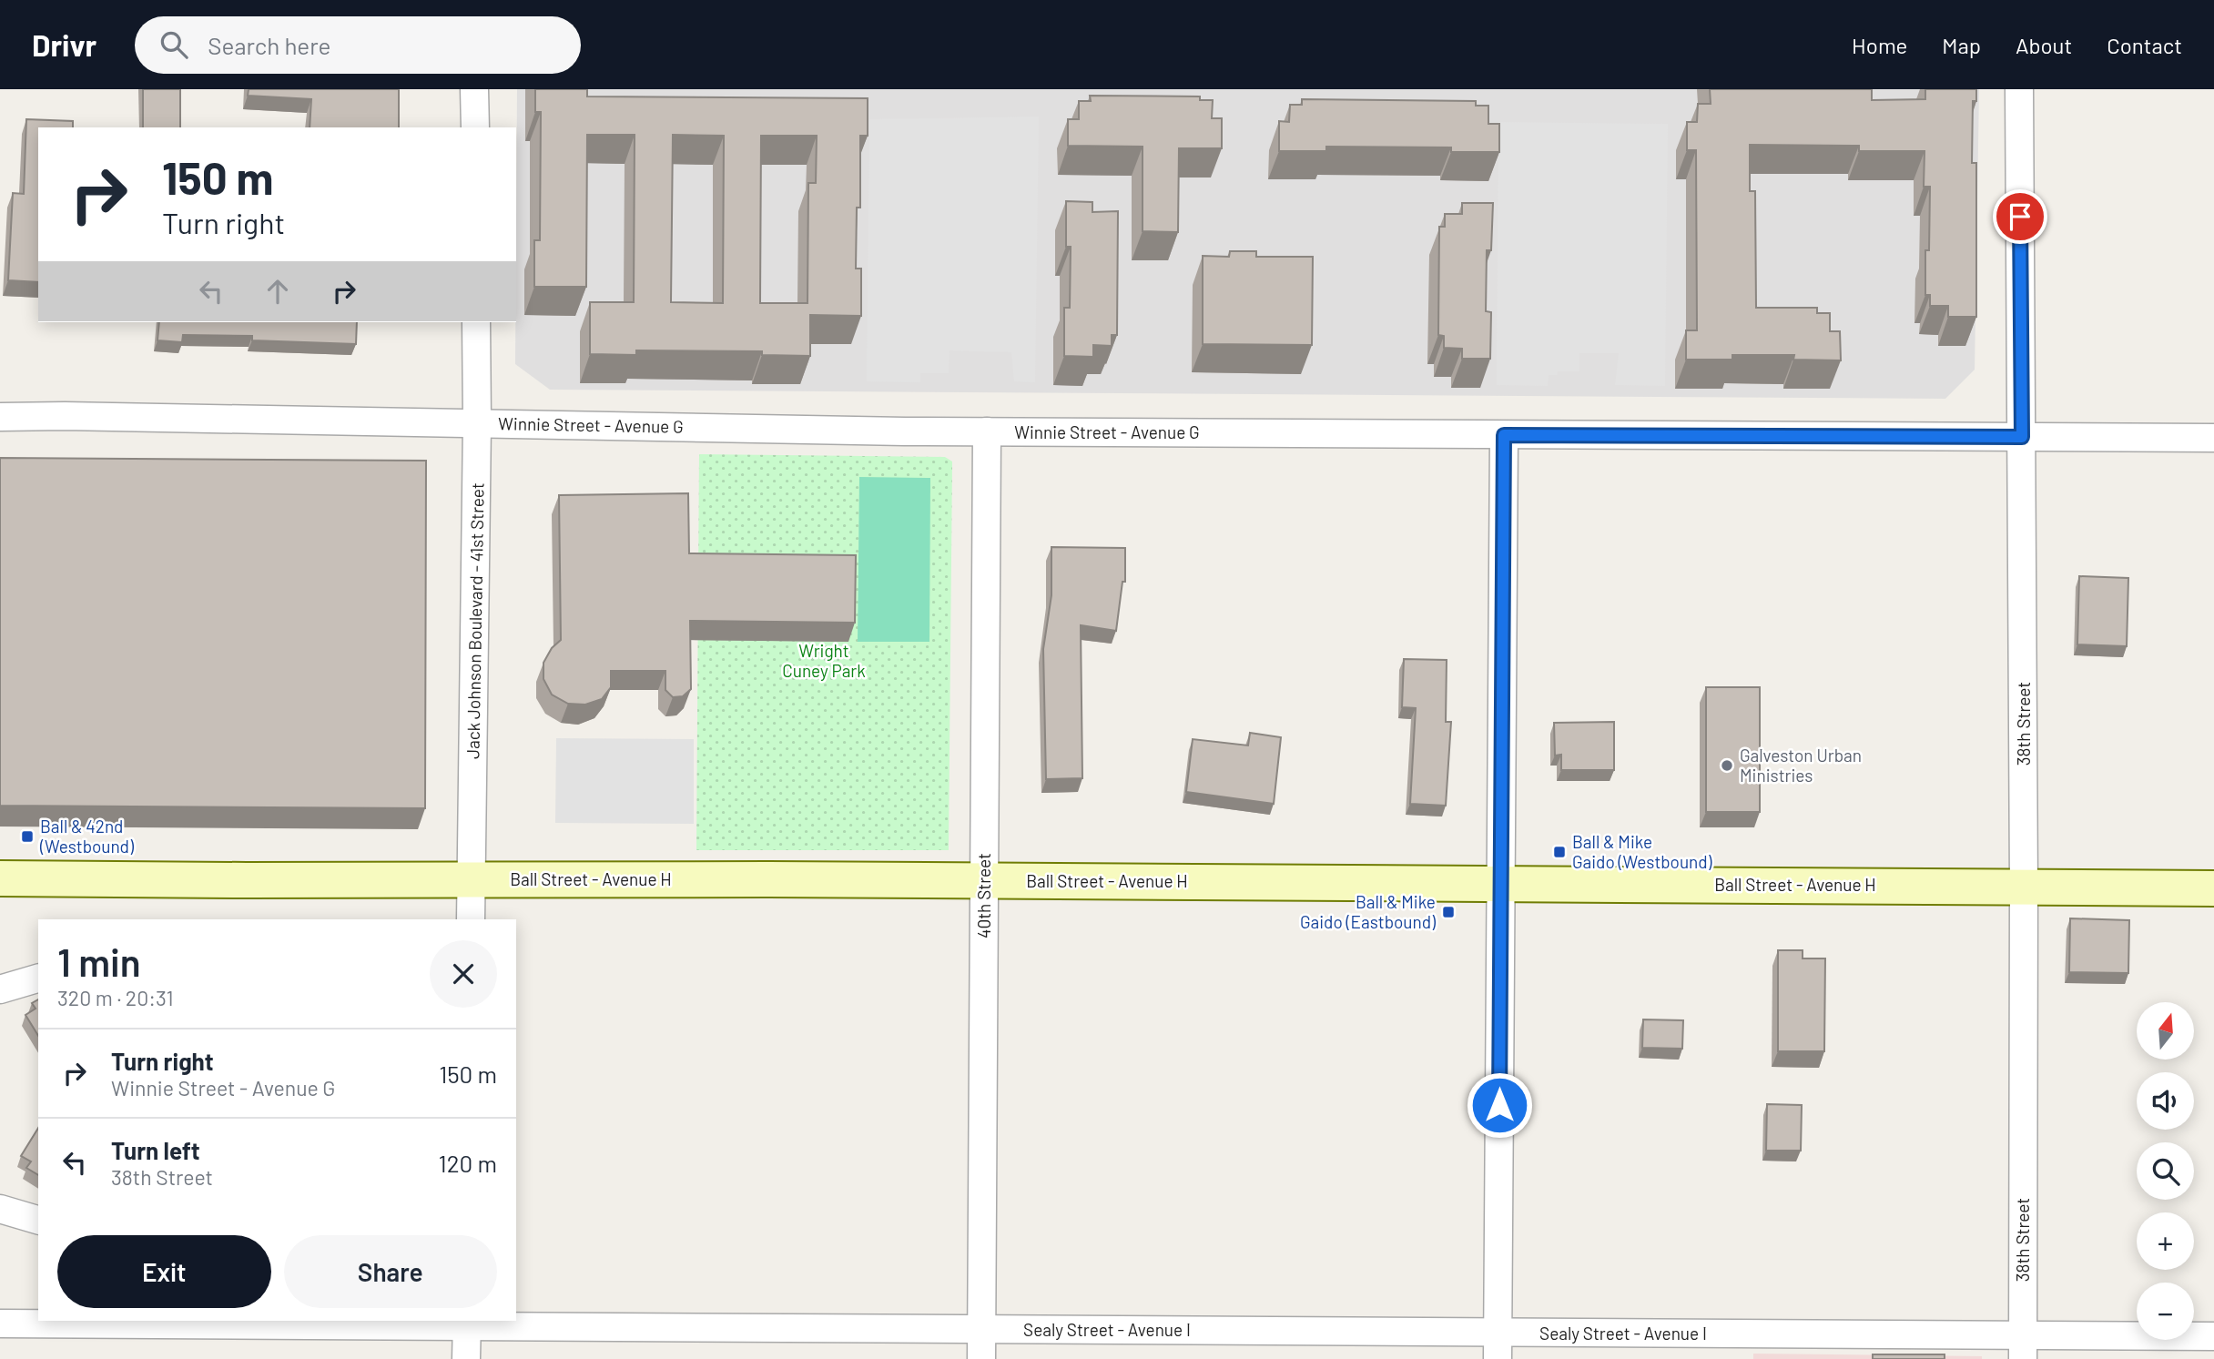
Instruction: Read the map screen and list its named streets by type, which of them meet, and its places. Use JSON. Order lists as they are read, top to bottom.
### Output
{
  "streets": {
    "street": [
      "Winnie Street - Avenue G",
      "Jack Johnson Boulevard - 41st Street",
      "38th Street",
      "Ball Street - Avenue H",
      "40th Street",
      "Sealy Street - Avenue I"
    ]
  },
  "crossings": [
    ["Winnie Street - Avenue G", "Jack Johnson Boulevard - 41st Street"],
    ["Winnie Street - Avenue G", "38th Street"],
    ["Winnie Street - Avenue G", "40th Street"],
    ["Jack Johnson Boulevard - 41st Street", "Ball Street - Avenue H"],
    ["38th Street", "Ball Street - Avenue H"],
    ["38th Street", "Sealy Street - Avenue I"],
    ["Ball Street - Avenue H", "40th Street"],
    ["40th Street", "Sealy Street - Avenue I"]
  ],
  "parks": ["Wright Cuney Park"],
  "places": {
    "other": ["Galveston Urban Ministries"],
    "transit": ["Ball & 42nd (Westbound)", "Ball & Mike Gaido (Westbound)", "Ball & Mike Gaido (Eastbound)"]
  },
  "north": "top",
  "page": {
    "header": "Drivr",
    "search": "Search here",
    "nav": [
      "Home",
      "Map",
      "About",
      "Contact"
    ],
    "turn": ["150 m", "Turn right"],
    "heading": ["1 min", "320 m · 20:31"],
    "map_buttons": ["+", "−"],
    "list": [
      {
        "name": "Turn right",
        "note": "Winnie Street - Avenue G",
        "value": "150 m"
      },
      {
        "name": "Turn left",
        "note": "38th Street",
        "value": "120 m"
      }
    ],
    "buttons": ["Exit", "Share"]
  }
}
